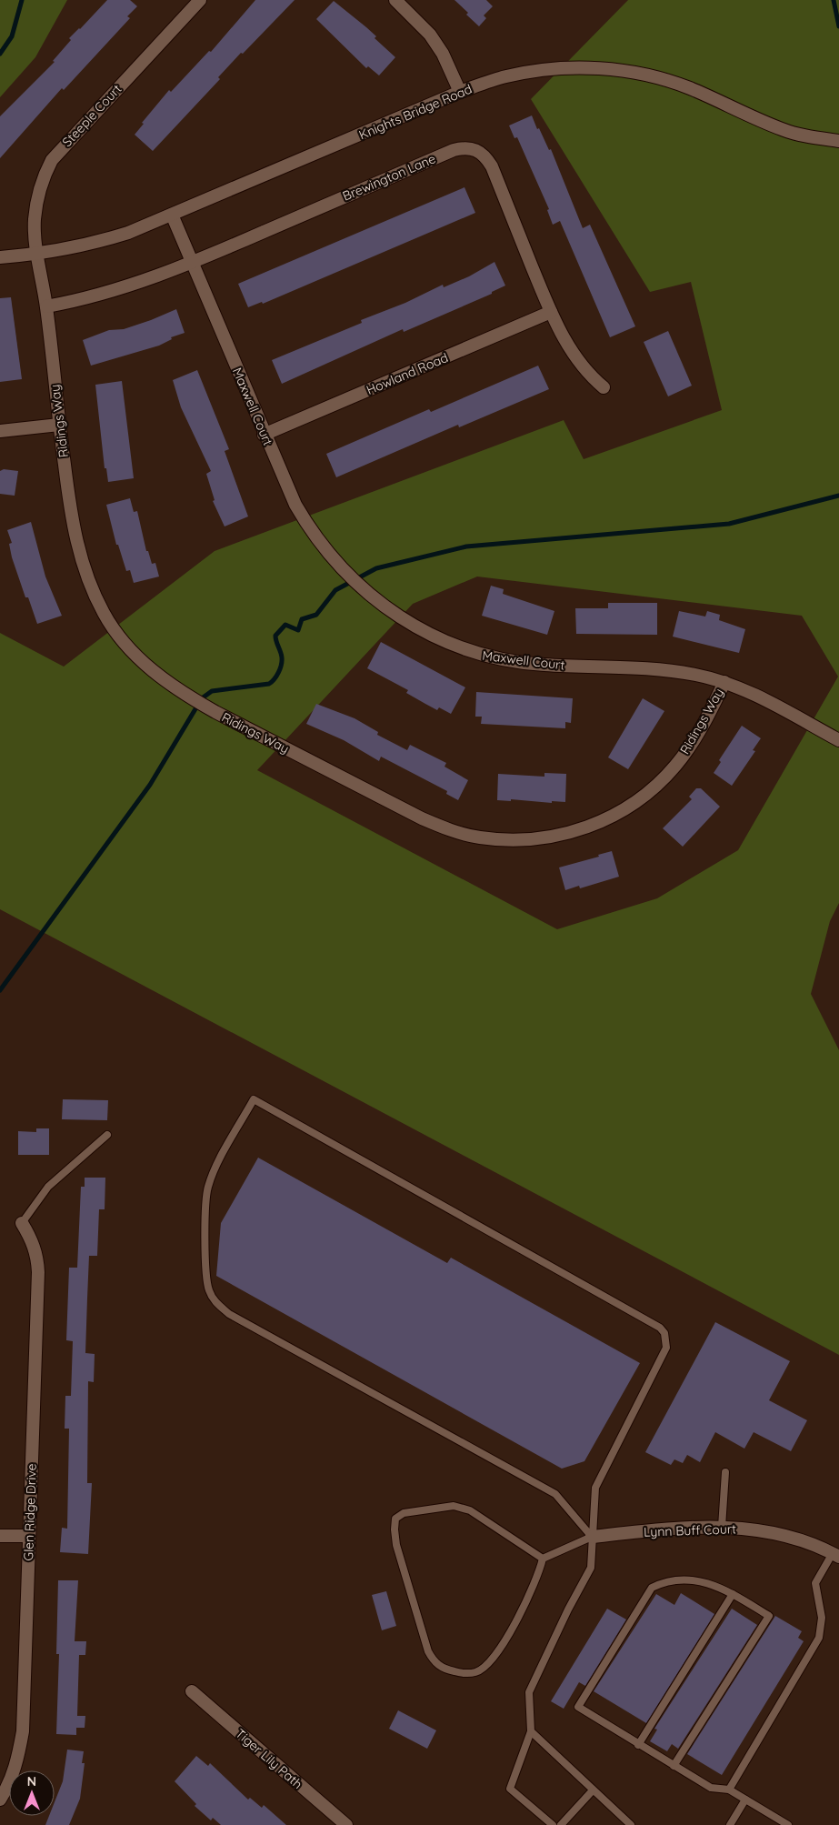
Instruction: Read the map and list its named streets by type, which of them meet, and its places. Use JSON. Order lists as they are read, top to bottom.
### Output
{
  "streets": {
    "street": [
      "Knights Bridge Road",
      "Steeple Court",
      "Brewington Lane",
      "Howland Road",
      "Maxwell Court",
      "Ridings Way",
      "Glen Ridge Drive",
      "Lynn Buff Court",
      "Tiger Lily Path"
    ]
  },
  "crossings": [
    ["Knights Bridge Road", "Steeple Court"],
    ["Knights Bridge Road", "Maxwell Court"],
    ["Knights Bridge Road", "Ridings Way"],
    ["Steeple Court", "Ridings Way"],
    ["Brewington Lane", "Howland Road"],
    ["Brewington Lane", "Maxwell Court"],
    ["Brewington Lane", "Ridings Way"],
    ["Howland Road", "Maxwell Court"],
    ["Maxwell Court", "Ridings Way"]
  ],
  "north": "top"
}
